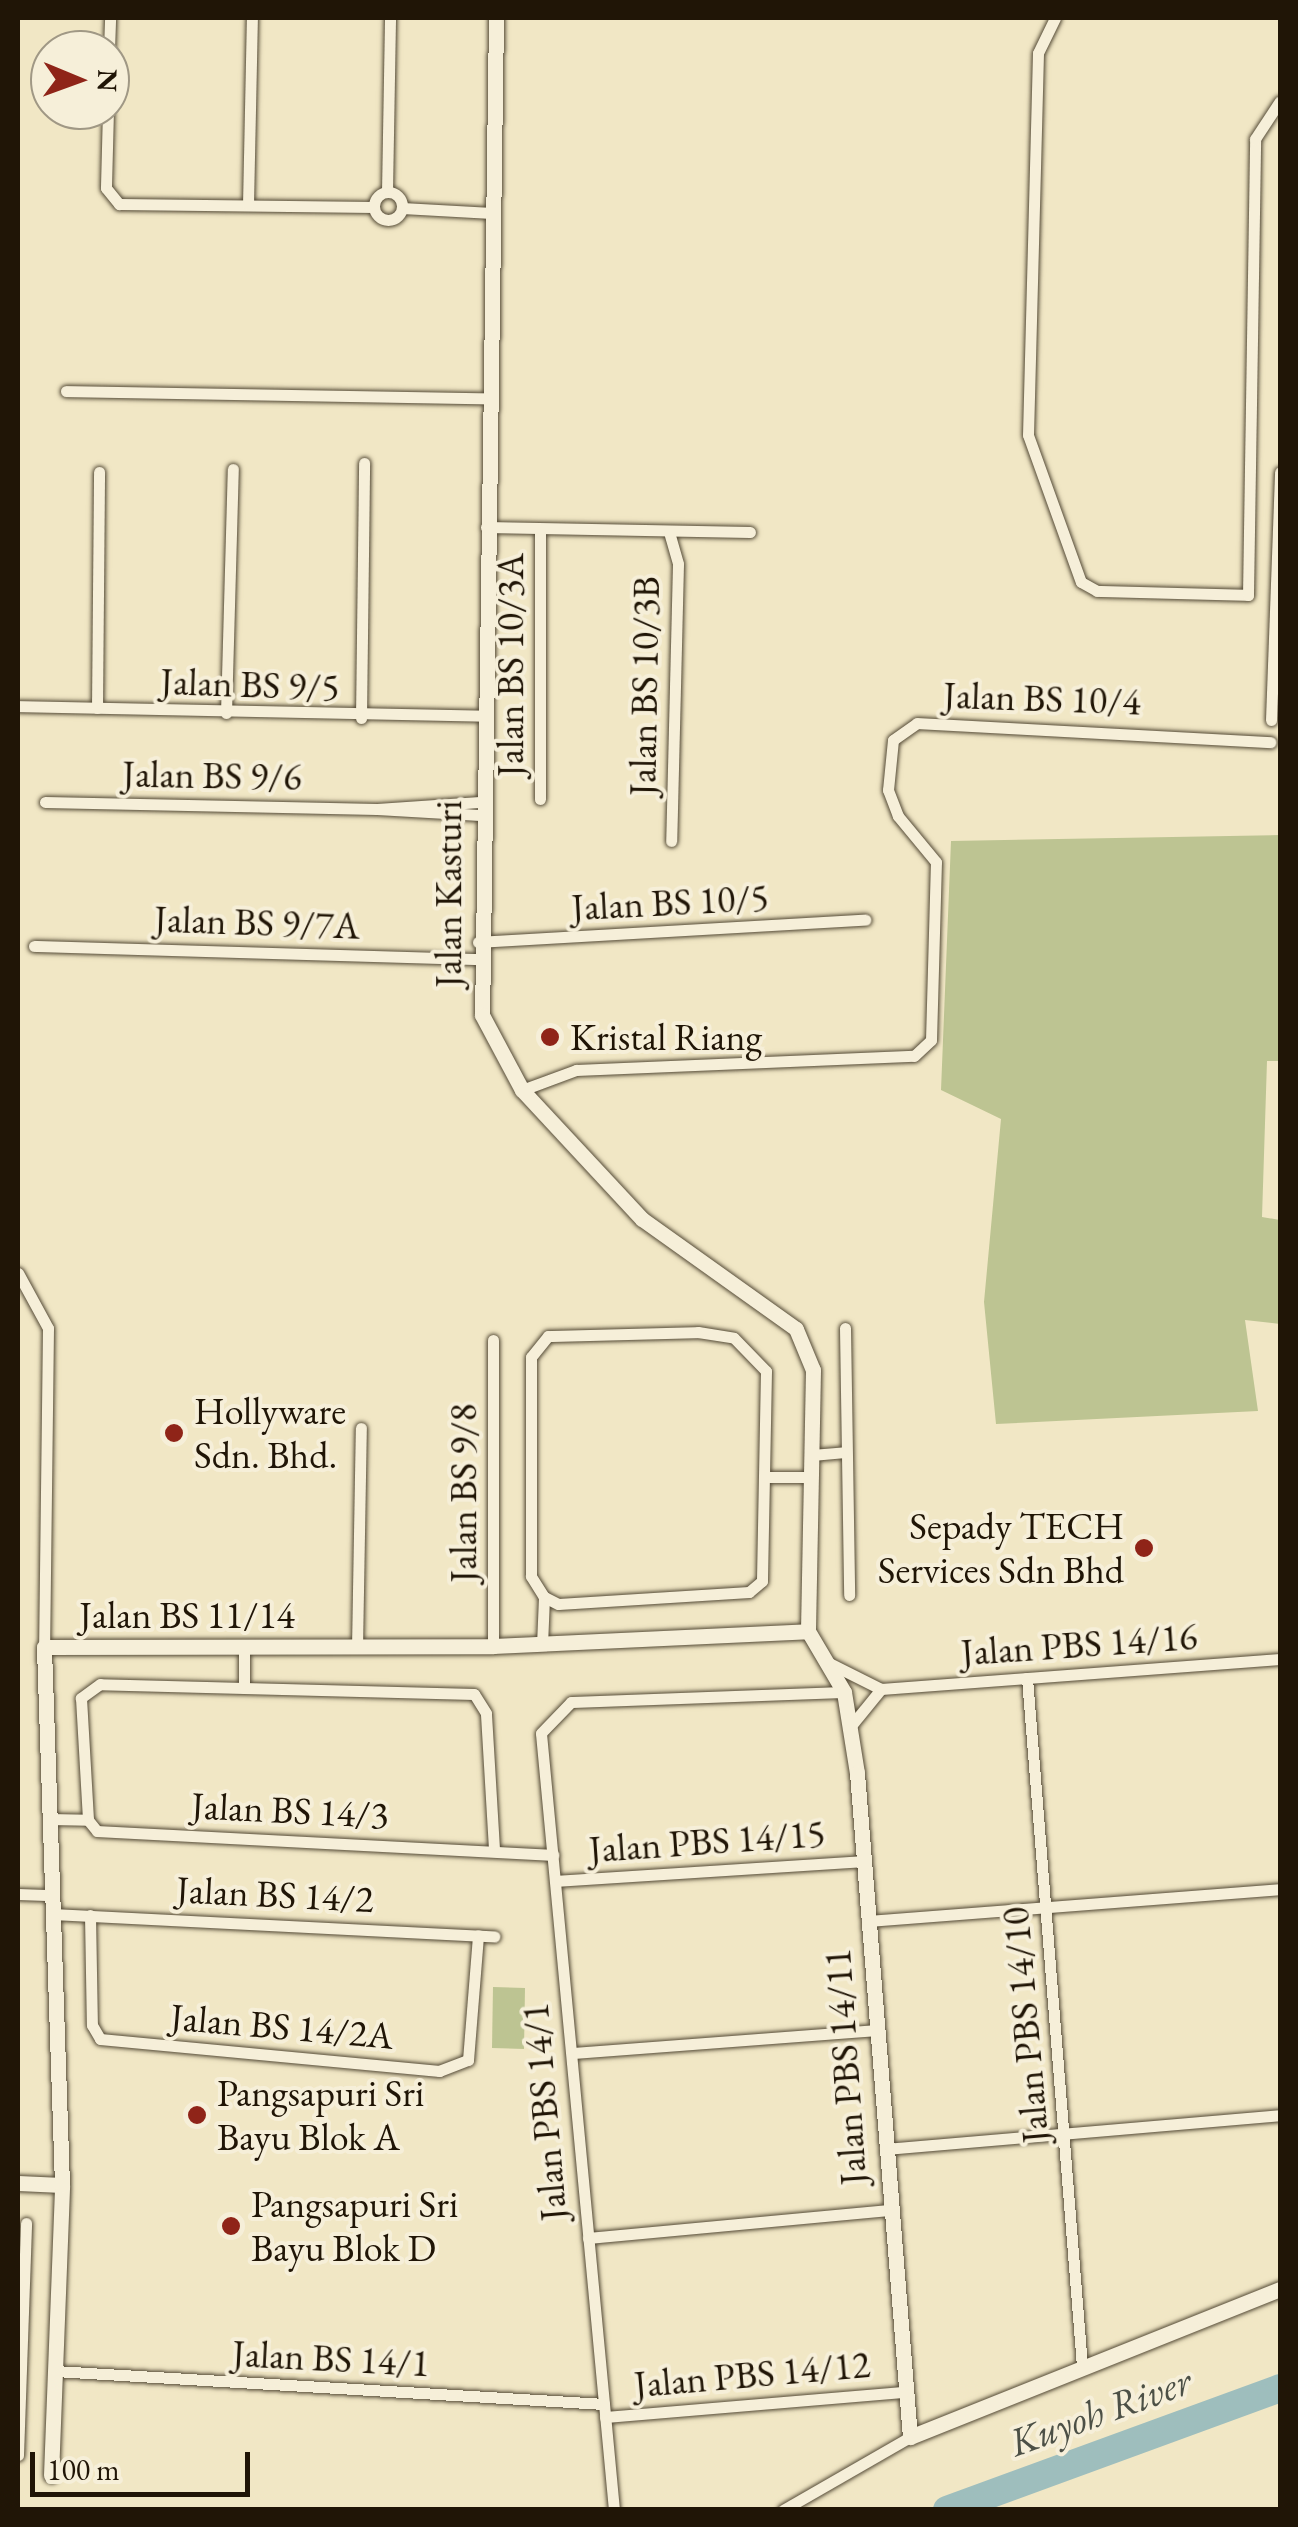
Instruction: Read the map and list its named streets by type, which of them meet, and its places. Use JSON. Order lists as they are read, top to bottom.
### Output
{
  "streets": {
    "street": [
      "Jalan BS 10/3A",
      "Jalan BS 9/5",
      "Jalan BS 10/3B",
      "Jalan BS 10/4",
      "Jalan BS 9/6",
      "Jalan Kasturi",
      "Jalan BS 10/5",
      "Jalan BS 9/7A",
      "Jalan BS 9/8",
      "Jalan BS 11/14",
      "Jalan PBS 14/16",
      "Jalan BS 14/3",
      "Jalan PBS 14/15",
      "Jalan BS 14/2",
      "Jalan PBS 14/10",
      "Jalan BS 14/2A",
      "Jalan PBS 14/11",
      "Jalan PBS 14/1",
      "Jalan BS 14/1",
      "Jalan PBS 14/12"
    ]
  },
  "crossings": [
    ["Jalan BS 9/5", "Jalan Kasturi"],
    ["Jalan BS 10/4", "Jalan Kasturi"],
    ["Jalan BS 9/6", "Jalan Kasturi"],
    ["Jalan Kasturi", "Jalan BS 10/5"],
    ["Jalan Kasturi", "Jalan BS 9/7A"],
    ["Jalan Kasturi", "Jalan BS 11/14"],
    ["Jalan Kasturi", "Jalan PBS 14/11"],
    ["Jalan BS 9/8", "Jalan BS 11/14"],
    ["Jalan BS 11/14", "Jalan BS 14/3"],
    ["Jalan BS 11/14", "Jalan BS 14/2"],
    ["Jalan BS 11/14", "Jalan PBS 14/11"],
    ["Jalan BS 11/14", "Jalan BS 14/1"],
    ["Jalan PBS 14/16", "Jalan PBS 14/10"],
    ["Jalan BS 14/3", "Jalan PBS 14/1"],
    ["Jalan PBS 14/15", "Jalan PBS 14/11"],
    ["Jalan PBS 14/15", "Jalan PBS 14/1"],
    ["Jalan BS 14/2", "Jalan BS 14/2A"],
    ["Jalan PBS 14/11", "Jalan PBS 14/1"],
    ["Jalan PBS 14/11", "Jalan PBS 14/12"],
    ["Jalan PBS 14/1", "Jalan BS 14/1"],
    ["Jalan PBS 14/1", "Jalan PBS 14/12"],
    ["Jalan BS 14/1", "Jalan PBS 14/12"]
  ],
  "water": ["Kuyoh River"],
  "places": [
    "Kristal Riang",
    "Hollyware Sdn. Bhd.",
    "Sepady TECH Services Sdn Bhd",
    "Pangsapuri Sri Bayu Blok A",
    "Pangsapuri Sri Bayu Blok D"
  ],
  "scale_bar": "100 m",
  "north": "right"
}
